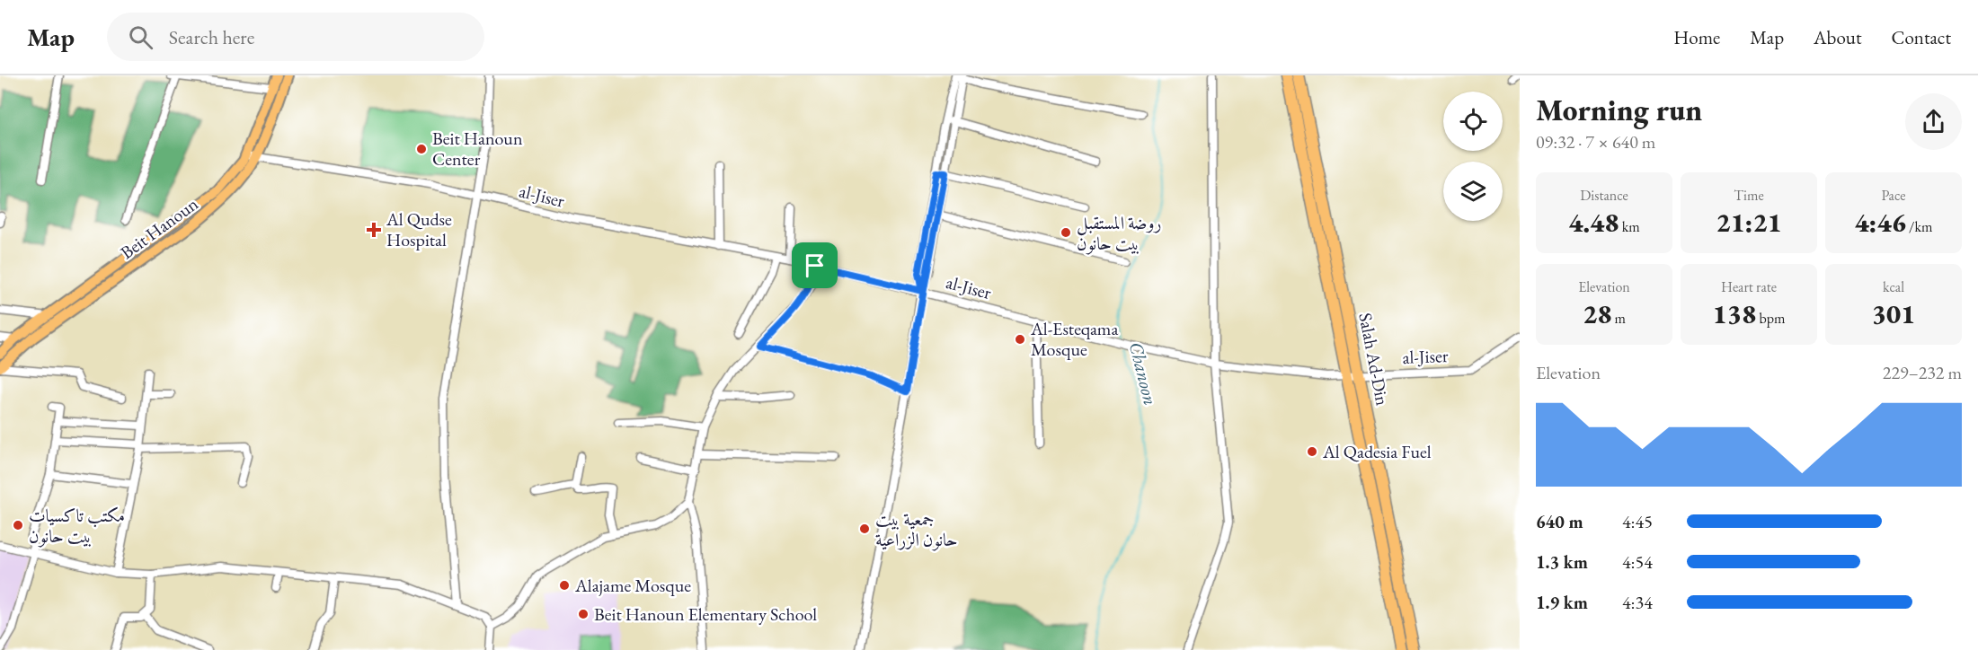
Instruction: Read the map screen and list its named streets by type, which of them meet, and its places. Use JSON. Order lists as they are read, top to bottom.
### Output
{
  "streets": {
    "highway": ["Salah Ad-Din"],
    "main road": ["Beit Hanoun"],
    "street": ["al-Jiser"]
  },
  "crossings": [
    ["al-Jiser", "Beit Hanoun"],
    ["al-Jiser", "Salah Ad-Din"]
  ],
  "water": ["Chanoon"],
  "places": {
    "other": [
      "Beit Hanoun Center",
      "روضة المستقبل بيت حانون",
      "Al-Esteqama Mosque",
      "Al Qadesia Fuel",
      "مكتب تاكسيات بيت حانون",
      "جمعية بيت حانون الزراعية",
      "Alajame Mosque",
      "Beit Hanoun Elementary School"
    ],
    "health": ["Al Qudse Hospital"]
  },
  "page": {
    "header": "Map",
    "search": "Search here",
    "nav": [
      "Home",
      "Map",
      "About",
      "Contact"
    ],
    "heading": ["Morning run", "09:32 · 7 × 640 m"],
    "stats": [
      ["Distance", "4.48 km"],
      ["Time", "21:21"],
      ["Pace", "4:46 /km"],
      ["Elevation", "28 m"],
      ["Heart rate", "138 bpm"],
      ["kcal", "301"]
    ],
    "chart": ["Elevation", "229–232 m"],
    "list": [
      {
        "name": "640 m",
        "note": "4:45"
      },
      {
        "name": "1.3 km",
        "note": "4:54"
      },
      {
        "name": "1.9 km",
        "note": "4:34"
      }
    ]
  }
}
